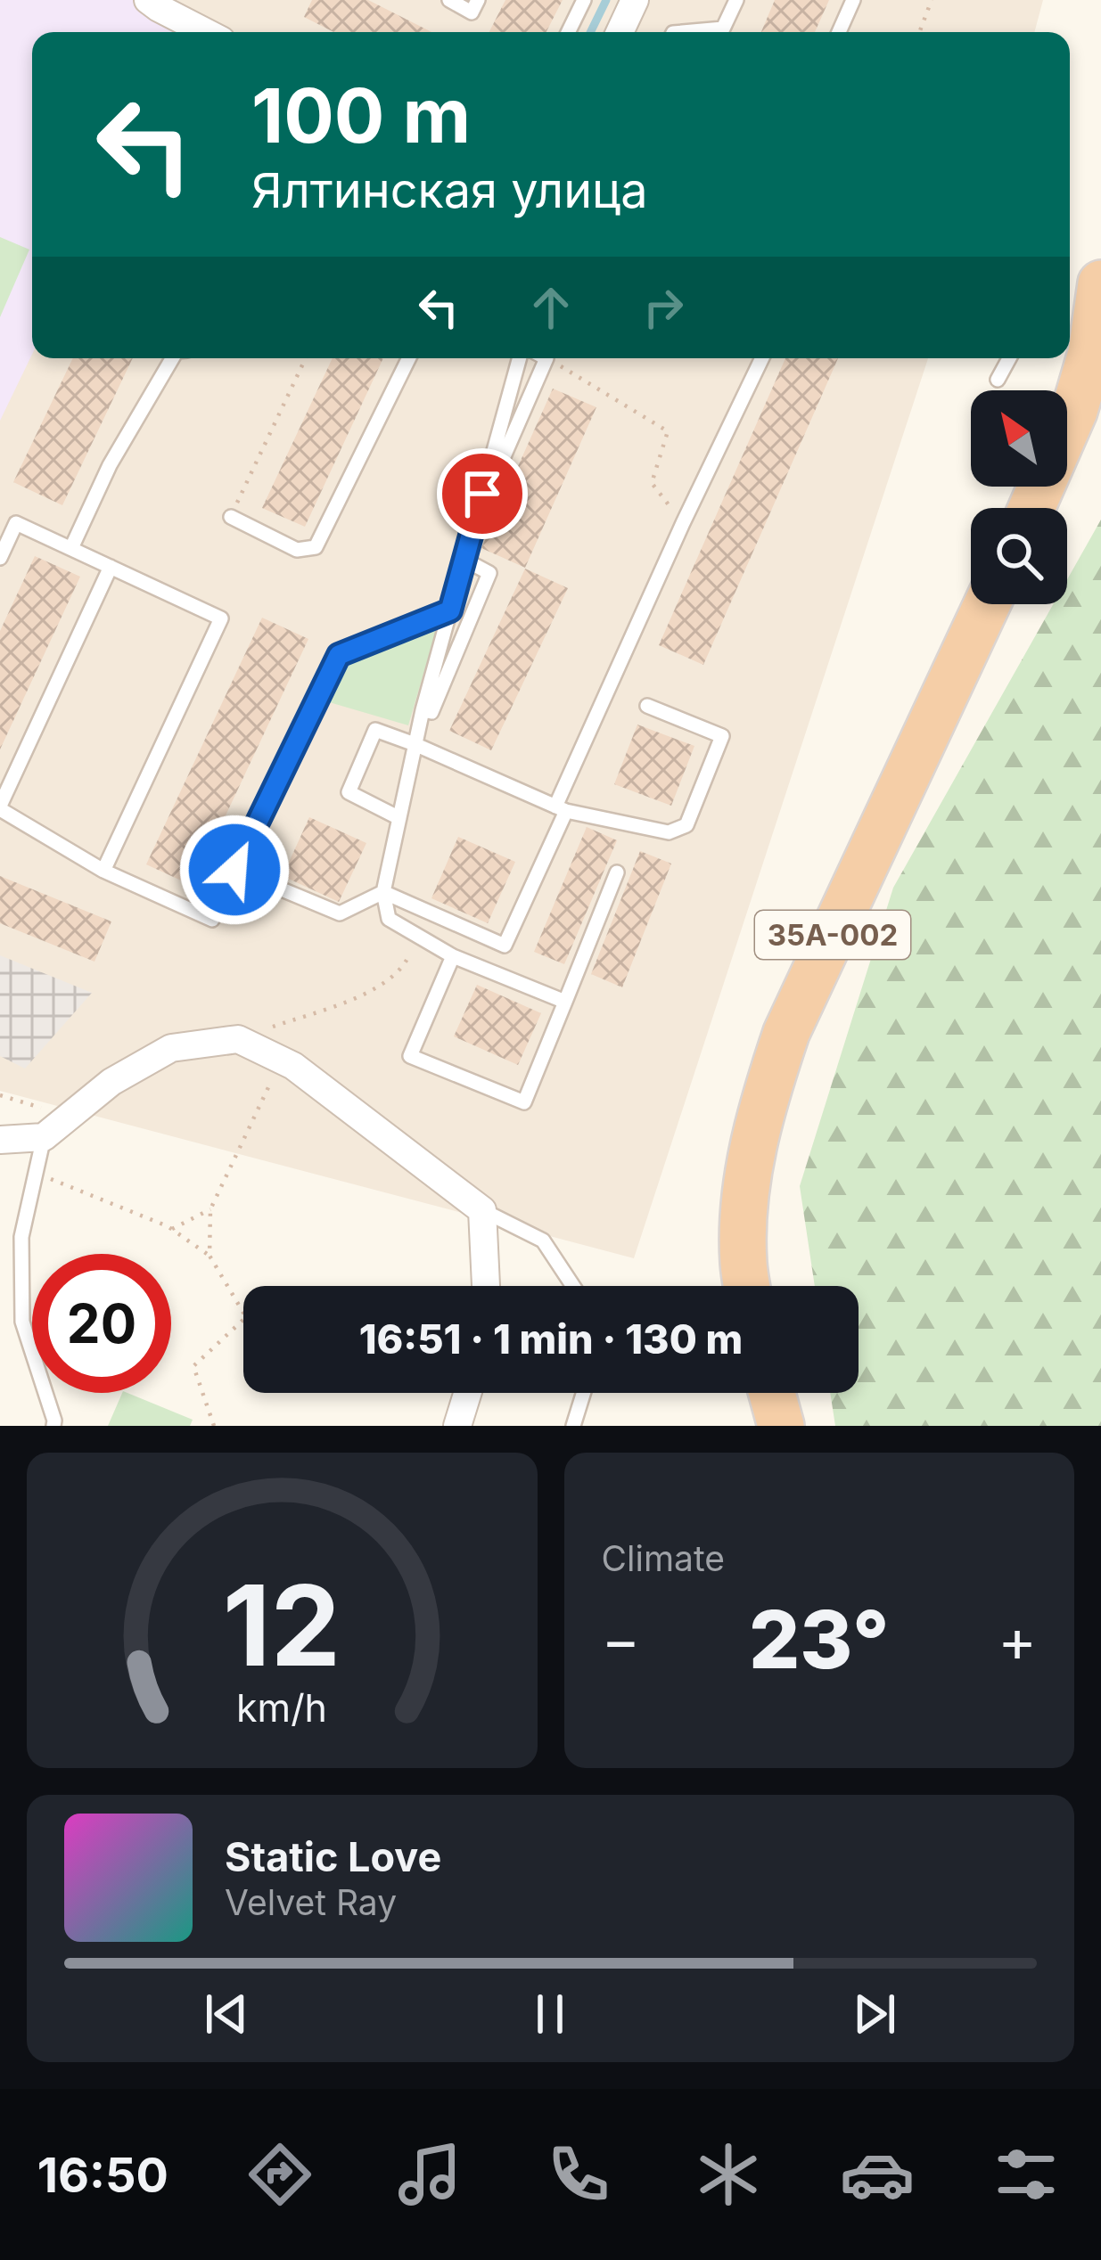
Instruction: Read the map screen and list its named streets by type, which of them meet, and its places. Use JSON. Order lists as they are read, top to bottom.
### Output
{
  "streets": {
    "highway": ["35А-002"]
  },
  "north": "top left",
  "page": {
    "turn": ["100 m", "Ялтинская улица"],
    "limit": "20",
    "trip": "16:51 · 1 min · 130 m",
    "tile": "Climate",
    "heat": ["−", "23°", "+"],
    "song": ["Static Love", "Velvet Ray"],
    "tabs": "16:50",
    "gauge": ["12", "km/h"]
  }
}
